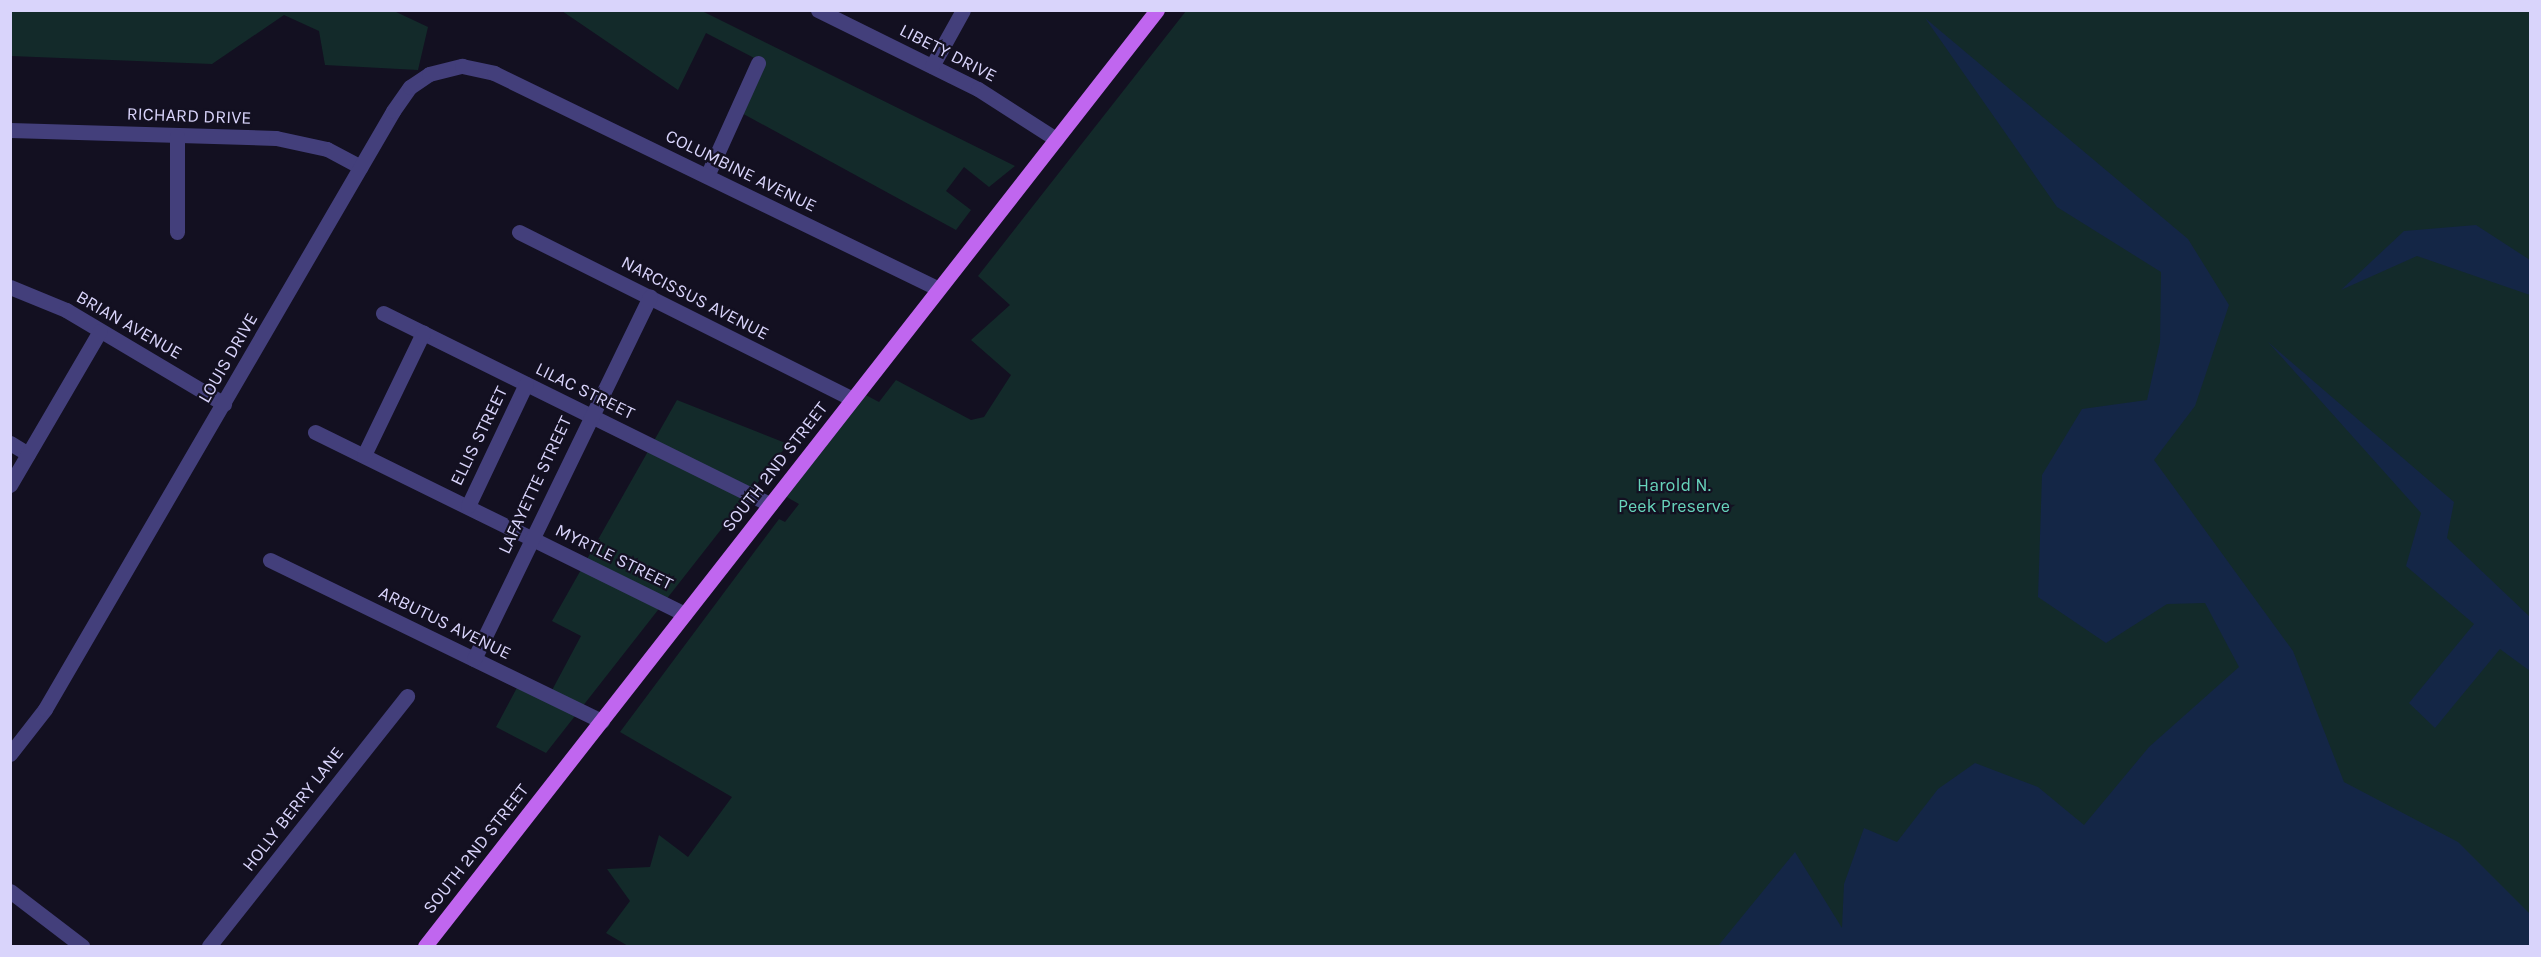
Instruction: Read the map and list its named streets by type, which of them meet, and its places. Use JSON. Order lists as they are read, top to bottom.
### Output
{
  "streets": {
    "main road": ["SOUTH 2ND STREET"],
    "street": [
      "LIBETY DRIVE",
      "RICHARD DRIVE",
      "COLUMBINE AVENUE",
      "NARCISSUS AVENUE",
      "BRIAN AVENUE",
      "LOUIS DRIVE",
      "LILAC STREET",
      "ELLIS STREET",
      "LAFAYETTE STREET",
      "MYRTLE STREET",
      "ARBUTUS AVENUE",
      "HOLLY BERRY LANE"
    ]
  },
  "crossings": [
    ["LIBETY DRIVE", "SOUTH 2ND STREET"],
    ["RICHARD DRIVE", "LOUIS DRIVE"],
    ["COLUMBINE AVENUE", "LOUIS DRIVE"],
    ["COLUMBINE AVENUE", "SOUTH 2ND STREET"],
    ["NARCISSUS AVENUE", "SOUTH 2ND STREET"],
    ["NARCISSUS AVENUE", "LAFAYETTE STREET"],
    ["BRIAN AVENUE", "LOUIS DRIVE"],
    ["LILAC STREET", "ELLIS STREET"],
    ["LILAC STREET", "SOUTH 2ND STREET"],
    ["LILAC STREET", "LAFAYETTE STREET"],
    ["ELLIS STREET", "MYRTLE STREET"],
    ["SOUTH 2ND STREET", "MYRTLE STREET"],
    ["SOUTH 2ND STREET", "ARBUTUS AVENUE"],
    ["LAFAYETTE STREET", "MYRTLE STREET"],
    ["LAFAYETTE STREET", "ARBUTUS AVENUE"]
  ],
  "parks": ["Harold N. Peek Preserve"]
}
